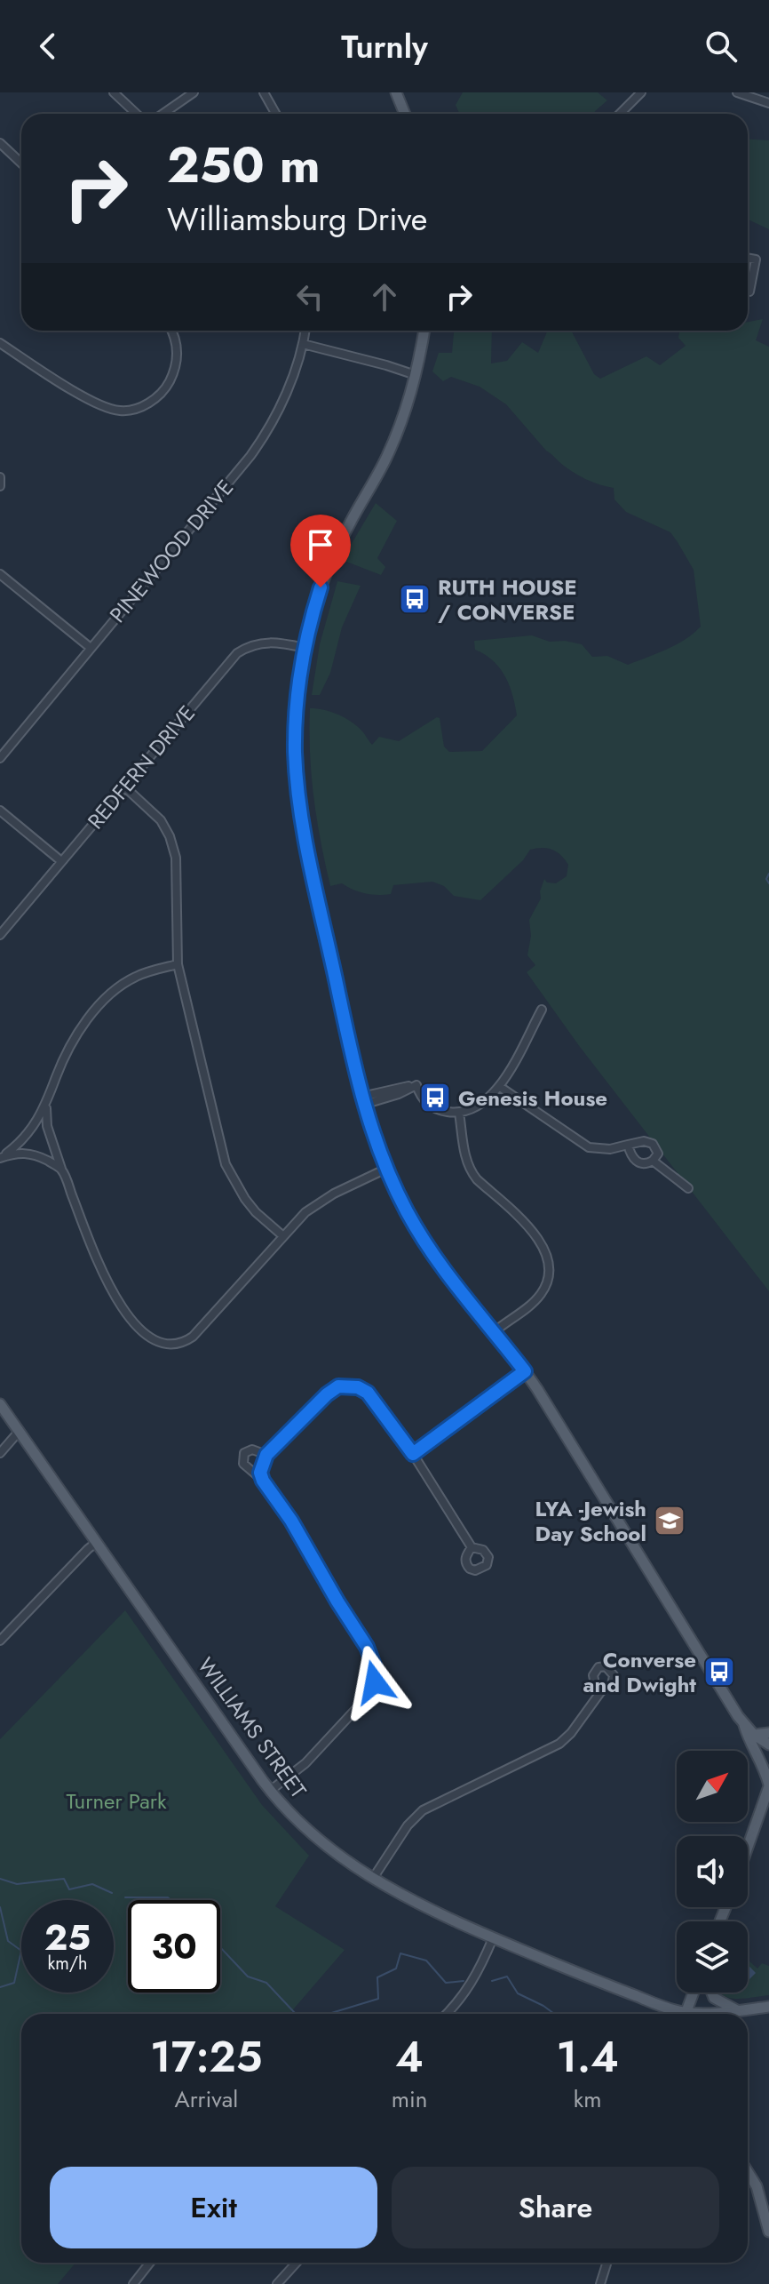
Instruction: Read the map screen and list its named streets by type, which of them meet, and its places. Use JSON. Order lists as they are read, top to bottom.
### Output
{
  "streets": {
    "main road": ["WILLIAMS STREET"],
    "street": ["PINEWOOD DRIVE", "REDFERN DRIVE"]
  },
  "parks": ["Turner Park"],
  "places": {
    "bus stop": ["RUTH HOUSE / CONVERSE", "Genesis House", "Converse and Dwight"],
    "school or university": ["LYA -Jewish Day School"]
  },
  "north": "top right",
  "page": {
    "header": "Turnly",
    "turn": ["250 m", "Williamsburg Drive"],
    "speed": "25 km/h",
    "limit": "30",
    "eta": [
      "17:25",
      "Arrival",
      "4",
      "min",
      "1.4",
      "km"
    ],
    "buttons": ["Exit", "Share"]
  }
}
